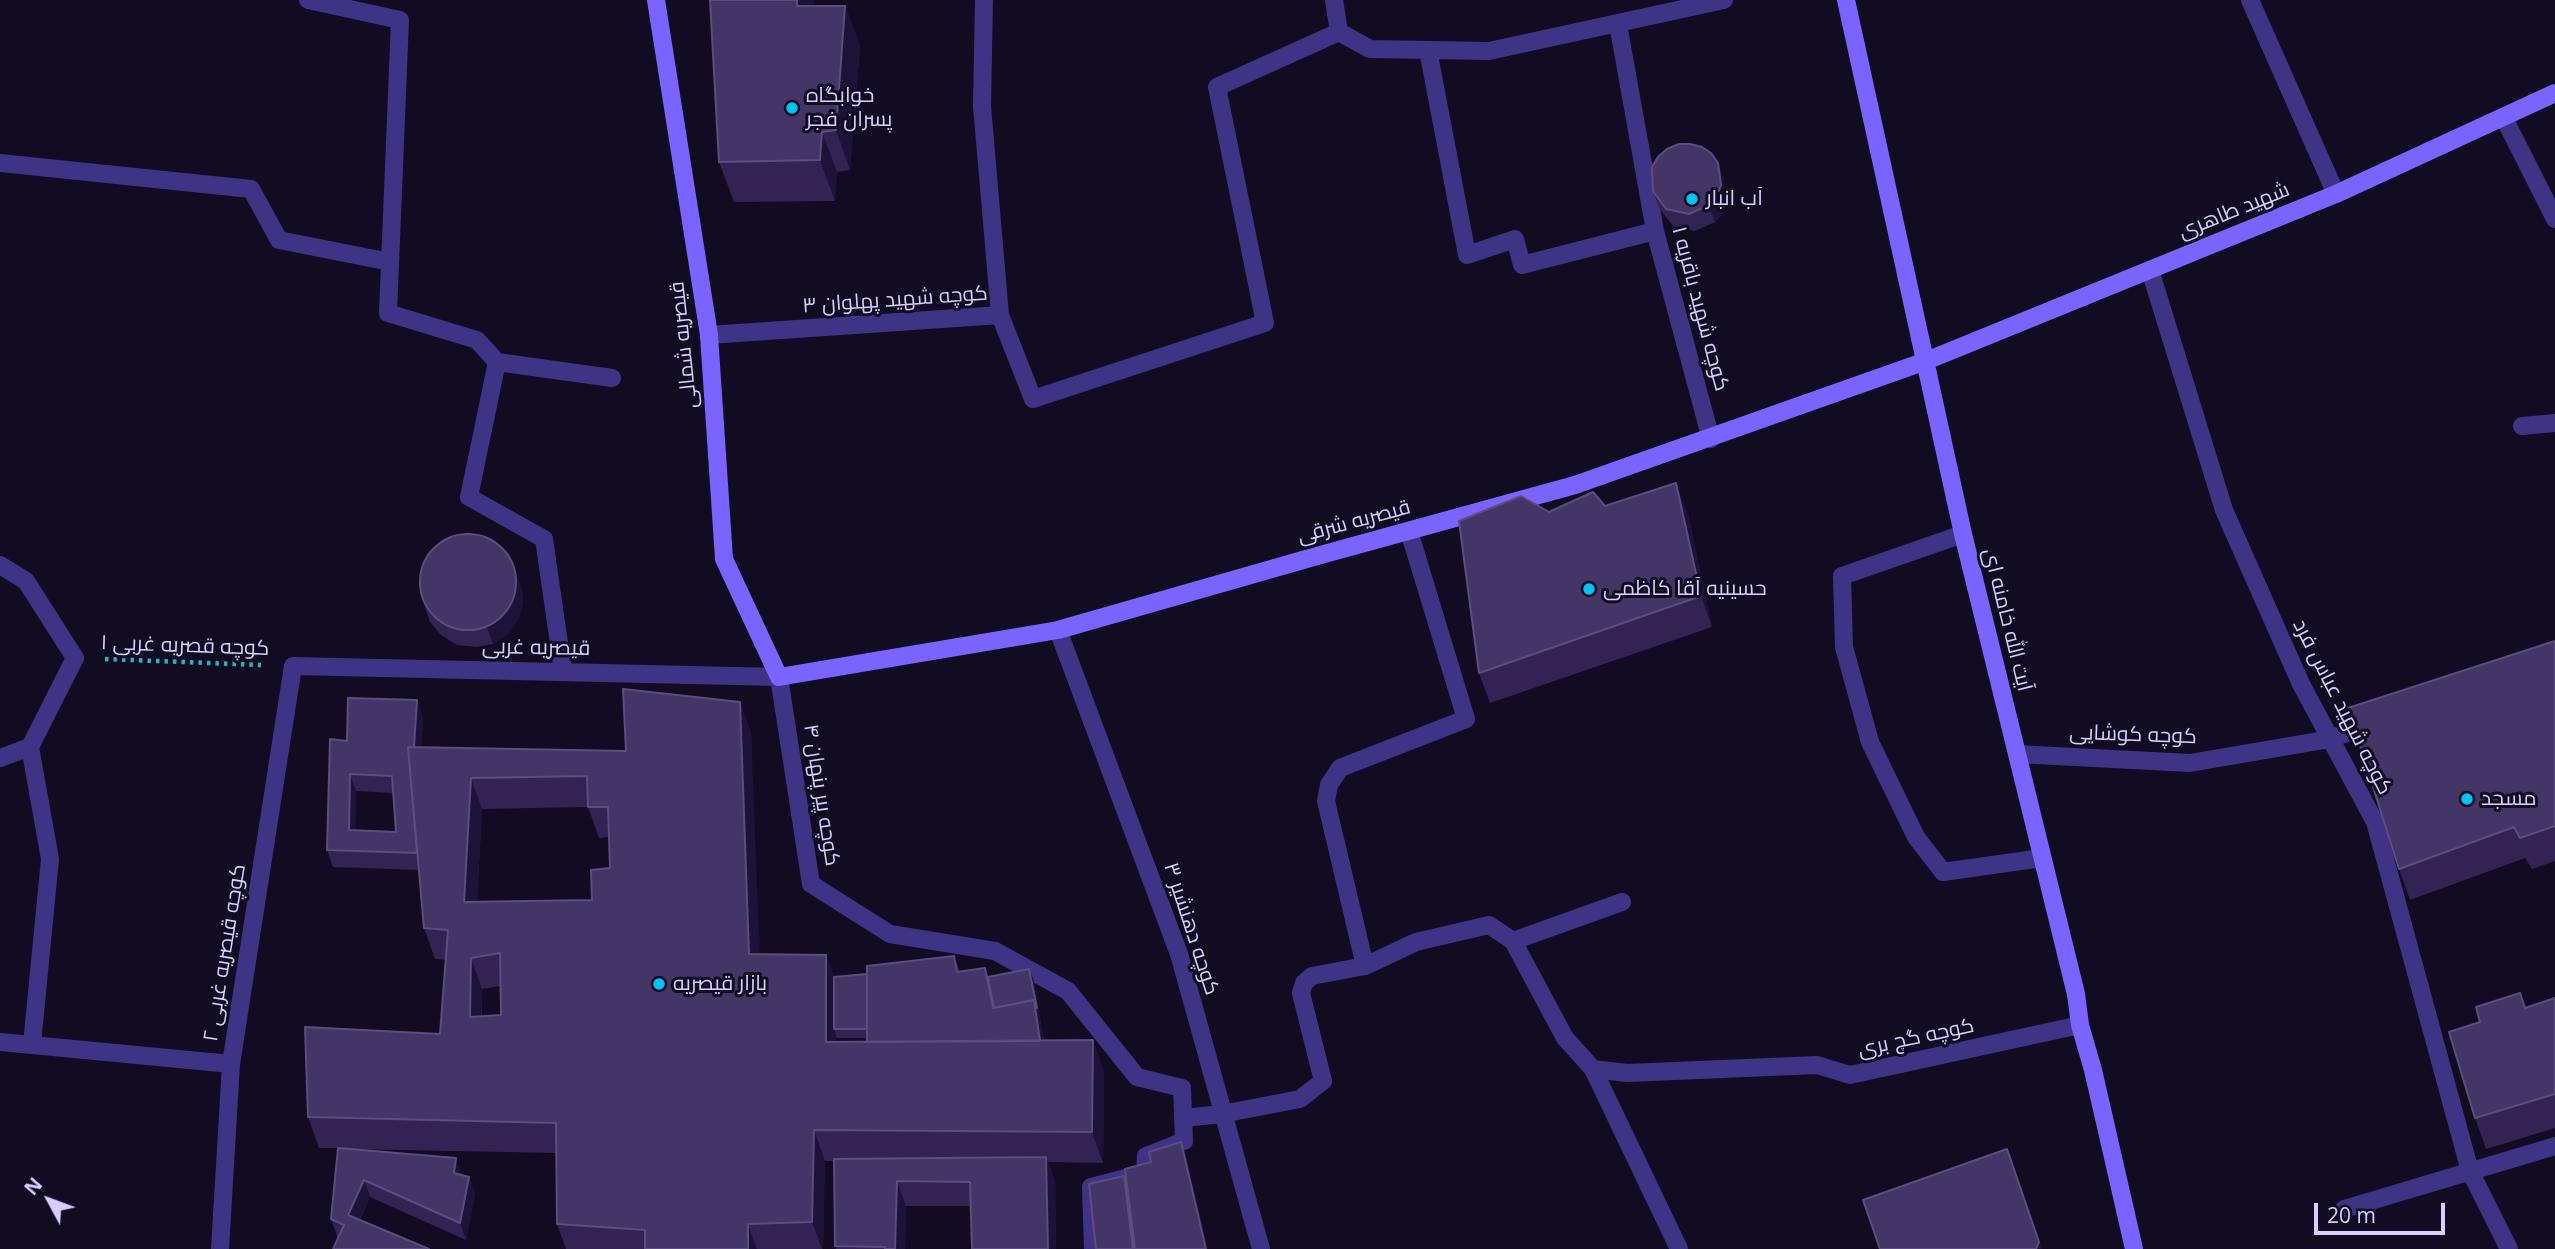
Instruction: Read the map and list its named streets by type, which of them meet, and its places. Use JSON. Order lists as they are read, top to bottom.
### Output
{
  "streets": {
    "main road": [
      "شهید طاهری",
      "قیصریه شمالی",
      "قیصریه شرقی",
      "آیت الله خامنه ای"
    ],
    "street": [
      "کوچه شهید پهلوان ۳",
      "کوچه شهید باقریه ۱",
      "قیصریه غربی",
      "کوچه شهید عباس فرد",
      "کوچه کوشایی",
      "کوچه پیر پنهان ۴",
      "کوچه دهنشیر ۳",
      "کوچه قیصریه غربی ۲",
      "کوچه گچ بری"
    ],
    "path": ["کوچه قصریه غربی ۱"]
  },
  "crossings": [
    ["شهید طاهری", "قیصریه شرقی"],
    ["شهید طاهری", "آیت الله خامنه ای"],
    ["شهید طاهری", "کوچه شهید عباس فرد"],
    ["کوچه شهید پهلوان ۳", "قیصریه شمالی"],
    ["کوچه شهید باقریه ۱", "قیصریه شرقی"],
    ["قیصریه شمالی", "قیصریه شرقی"],
    ["قیصریه شمالی", "قیصریه غربی"],
    ["قیصریه شمالی", "کوچه پیر پنهان ۴"],
    ["قیصریه شرقی", "آیت الله خامنه ای"],
    ["قیصریه شرقی", "قیصریه غربی"],
    ["قیصریه شرقی", "کوچه پیر پنهان ۴"],
    ["قیصریه شرقی", "کوچه دهنشیر ۳"],
    ["آیت الله خامنه ای", "کوچه کوشایی"],
    ["آیت الله خامنه ای", "کوچه گچ بری"],
    ["کوچه قصریه غربی ۱", "قیصریه غربی"],
    ["کوچه قصریه غربی ۱", "کوچه قیصریه غربی ۲"],
    ["قیصریه غربی", "کوچه پیر پنهان ۴"],
    ["قیصریه غربی", "کوچه قیصریه غربی ۲"],
    ["کوچه شهید عباس فرد", "کوچه کوشایی"]
  ],
  "places": [
    "خوابگاه پسران فجر",
    "آب انبار",
    "حسینیه آقا کاظمی",
    "مسجد",
    "بازار قیصریه"
  ],
  "scale_bar": "20 m",
  "north": "top left"
}
